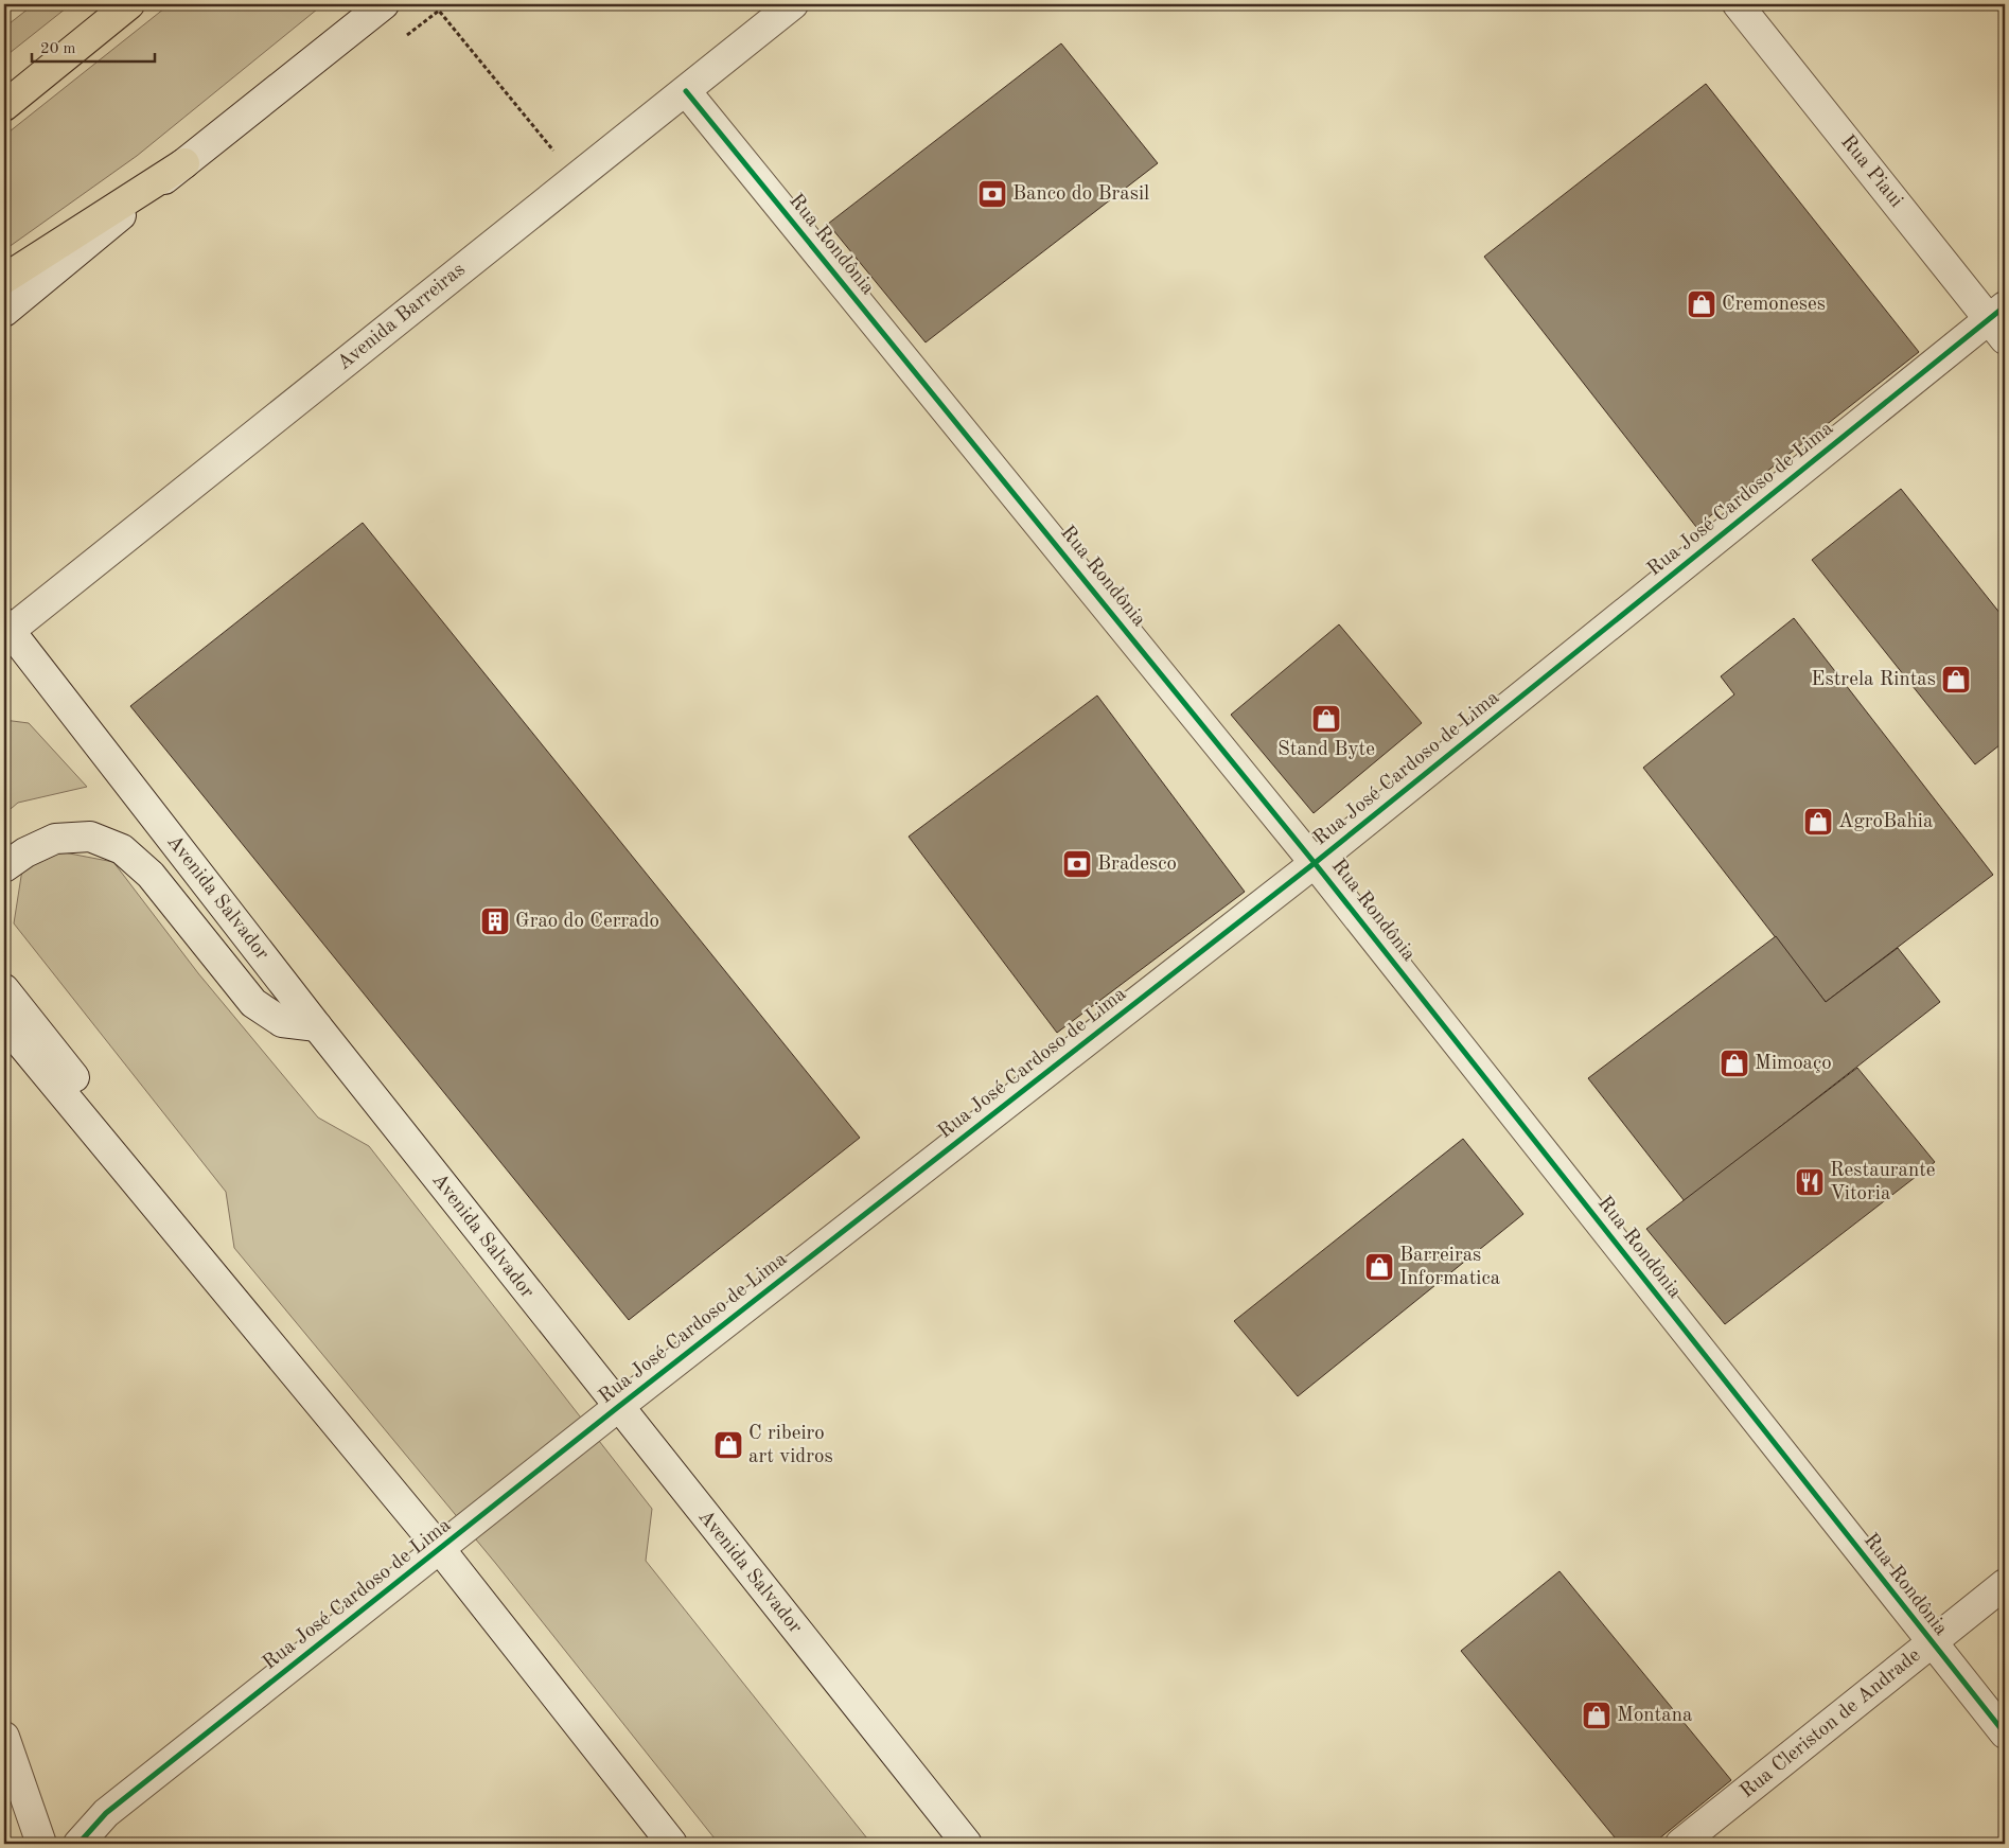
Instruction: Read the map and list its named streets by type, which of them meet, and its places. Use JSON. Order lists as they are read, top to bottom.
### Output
{
  "streets": {
    "street": [
      "Rua Piaui",
      "Rua Rondônia",
      "Avenida Barreiras",
      "Rua José Cardoso de Lima",
      "Avenida Salvador",
      "Rua Cleriston de Andrade"
    ]
  },
  "crossings": [
    ["Rua Piaui", "Rua José Cardoso de Lima"],
    ["Rua Rondônia", "Avenida Barreiras"],
    ["Rua Rondônia", "Rua José Cardoso de Lima"],
    ["Rua Rondônia", "Rua Cleriston de Andrade"],
    ["Avenida Barreiras", "Avenida Salvador"],
    ["Rua José Cardoso de Lima", "Avenida Salvador"]
  ],
  "places": {
    "bank": ["Banco do Brasil", "Bradesco"],
    "shop": [
      "Cremoneses",
      "Estrela Rintas",
      "Stand Byte",
      "AgroBahia",
      "Mimoaço",
      "Barreiras Informatica",
      "C ribeiro art vidros",
      "Montana"
    ],
    "building": ["Grao do Cerrado"],
    "restaurant": ["Restaurante Vitoria"]
  },
  "scale_bar": "20 m"
}
